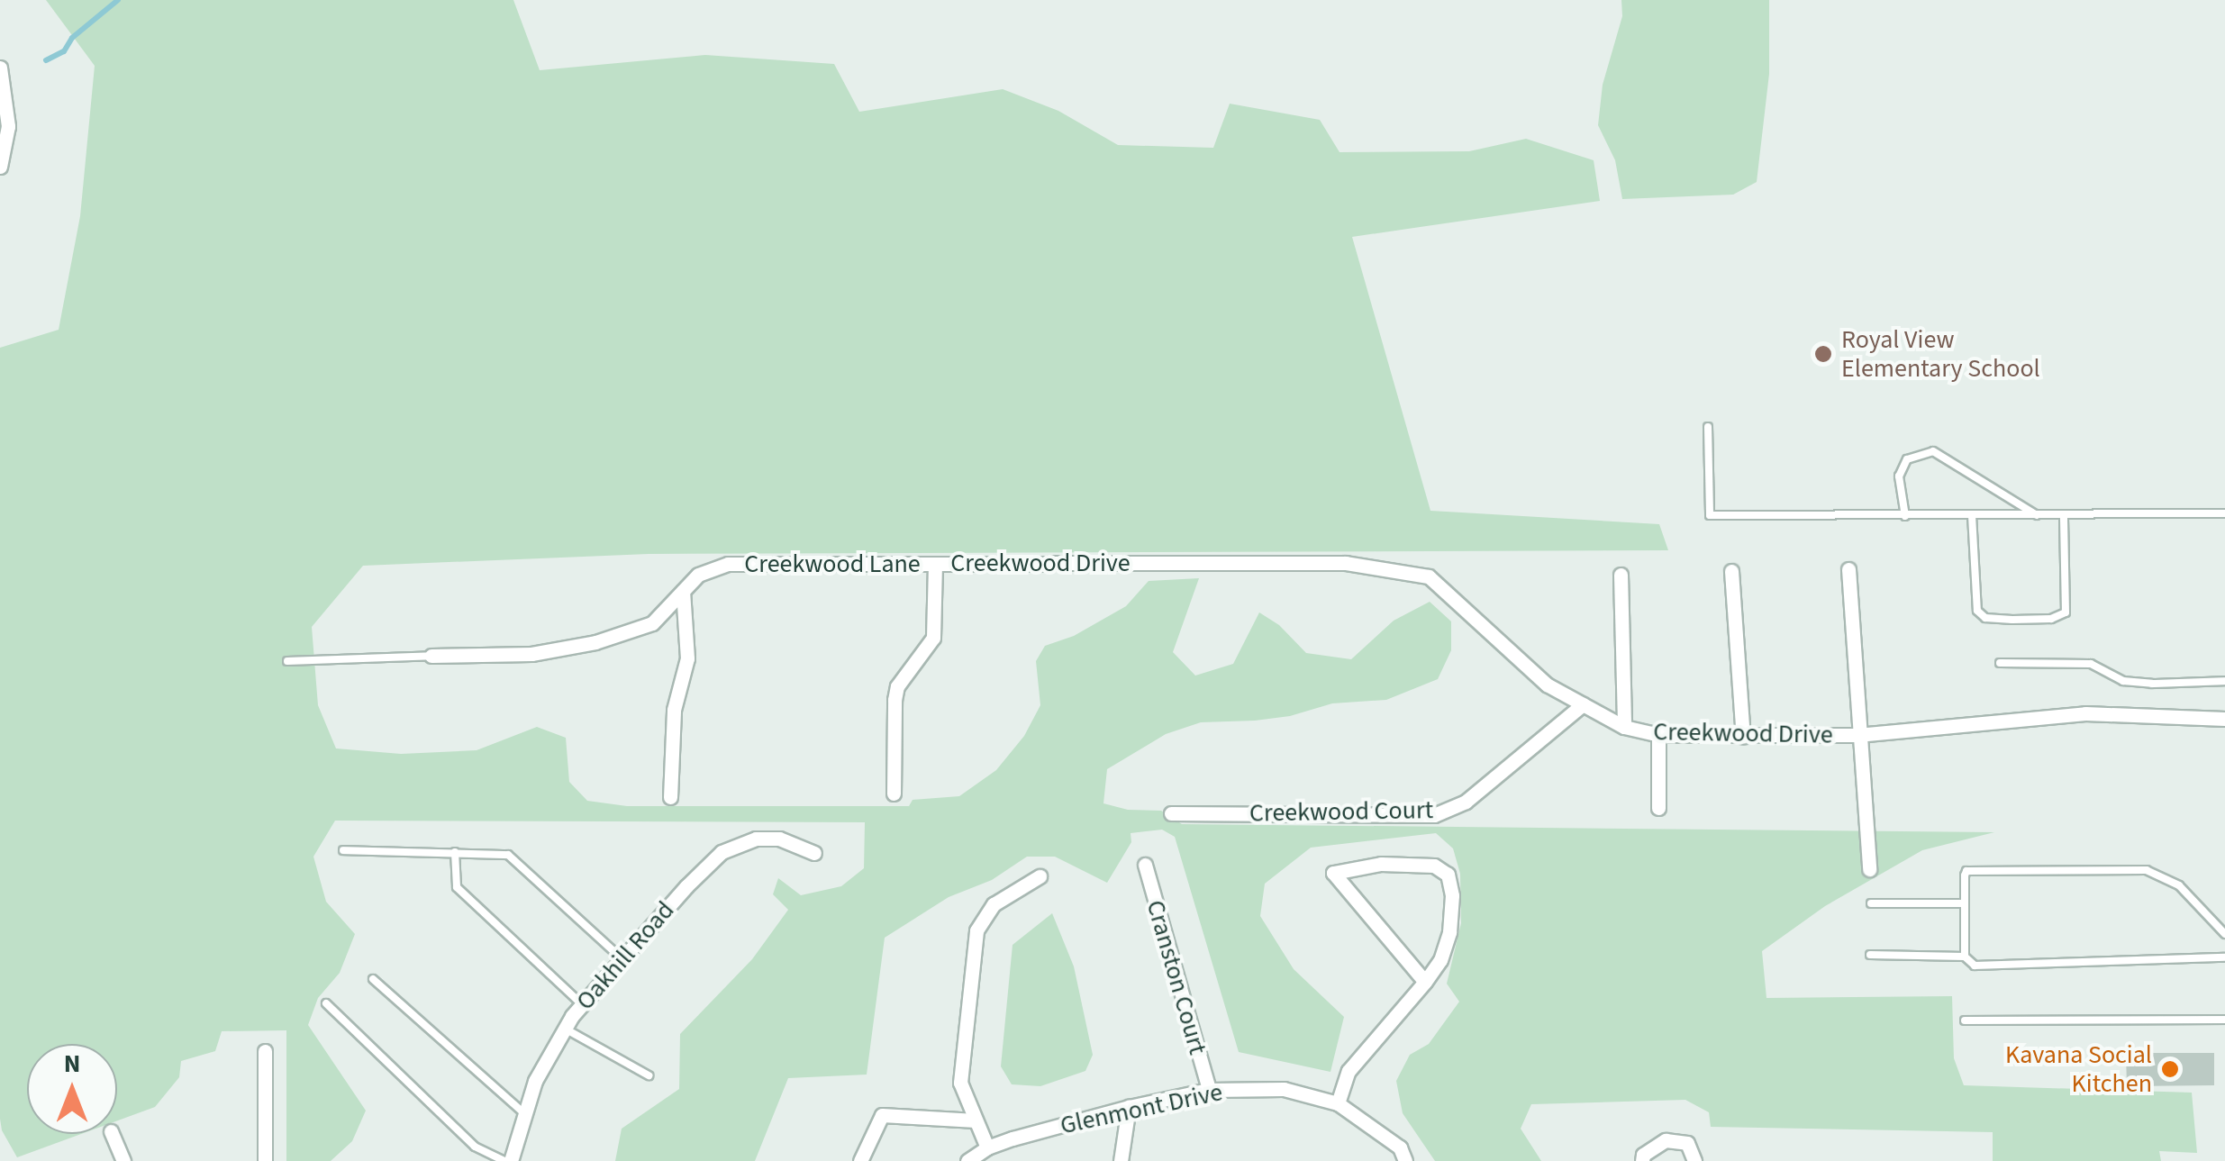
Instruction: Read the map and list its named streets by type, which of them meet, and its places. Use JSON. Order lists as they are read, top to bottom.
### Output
{
  "streets": {
    "street": [
      "Creekwood Drive",
      "Creekwood Lane",
      "Creekwood Court",
      "Oakhill Road",
      "Cranston Court",
      "Glenmont Drive"
    ]
  },
  "crossings": [
    ["Creekwood Drive", "Creekwood Lane"],
    ["Creekwood Drive", "Creekwood Court"],
    ["Cranston Court", "Glenmont Drive"]
  ],
  "places": ["Royal View Elementary School", "Kavana Social Kitchen"],
  "north": "top"
}
